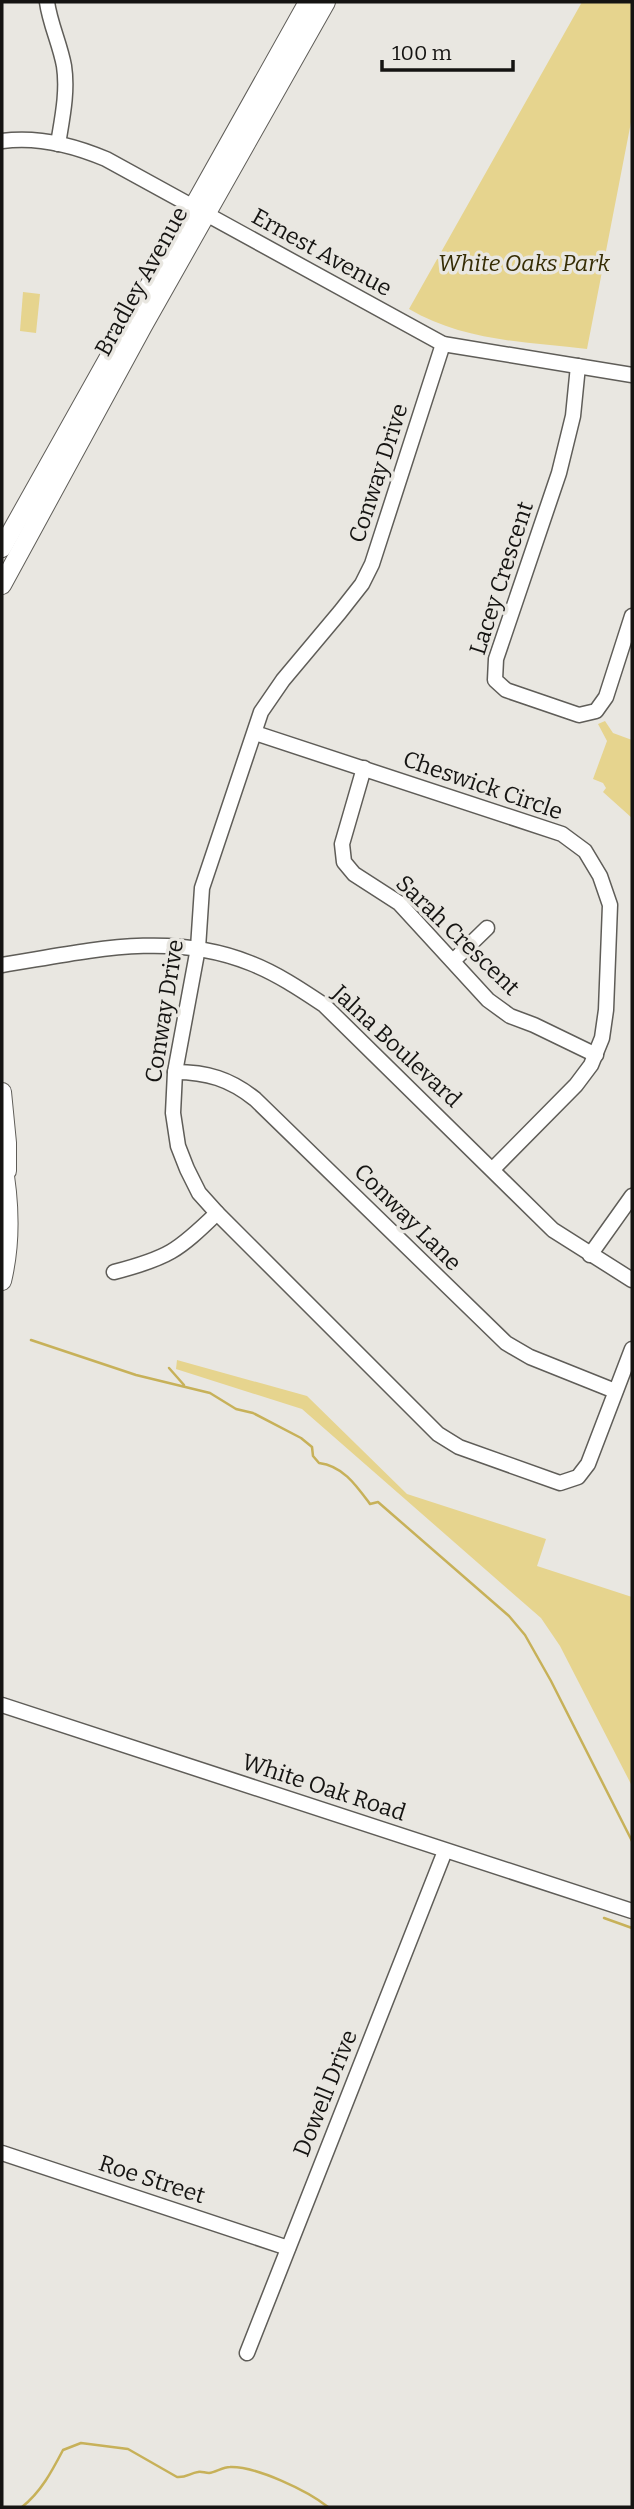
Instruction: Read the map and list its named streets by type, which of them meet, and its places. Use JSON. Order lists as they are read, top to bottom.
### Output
{
  "streets": {
    "main road": ["Bradley Avenue"],
    "street": [
      "Ernest Avenue",
      "Conway Drive",
      "Lacey Crescent",
      "Cheswick Circle",
      "Sarah Crescent",
      "Jalna Boulevard",
      "Conway Lane",
      "White Oak Road",
      "Dowell Drive",
      "Roe Street"
    ]
  },
  "crossings": [
    ["Ernest Avenue", "Bradley Avenue"],
    ["Ernest Avenue", "Conway Drive"],
    ["Ernest Avenue", "Lacey Crescent"],
    ["Conway Drive", "Cheswick Circle"],
    ["Conway Drive", "Jalna Boulevard"],
    ["Conway Drive", "Conway Lane"],
    ["Cheswick Circle", "Sarah Crescent"],
    ["Cheswick Circle", "Jalna Boulevard"],
    ["White Oak Road", "Dowell Drive"],
    ["Dowell Drive", "Roe Street"]
  ],
  "parks": ["White Oaks Park"],
  "scale_bar": "100 m"
}
